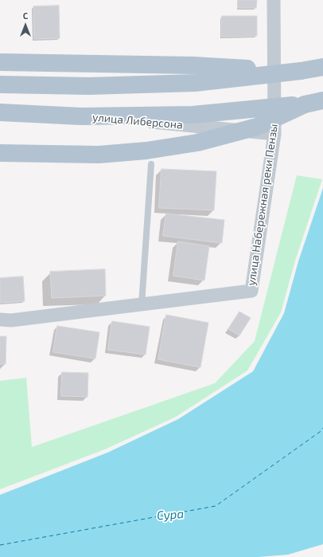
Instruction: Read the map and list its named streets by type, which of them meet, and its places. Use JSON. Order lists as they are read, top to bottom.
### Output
{
  "streets": {
    "street": ["улица Либерсона", "улица Набережная реки Пензы"]
  },
  "crossings": [
    ["улица Либерсона", "улица Набережная реки Пензы"]
  ],
  "water": ["Сура"],
  "north": "top"
}
